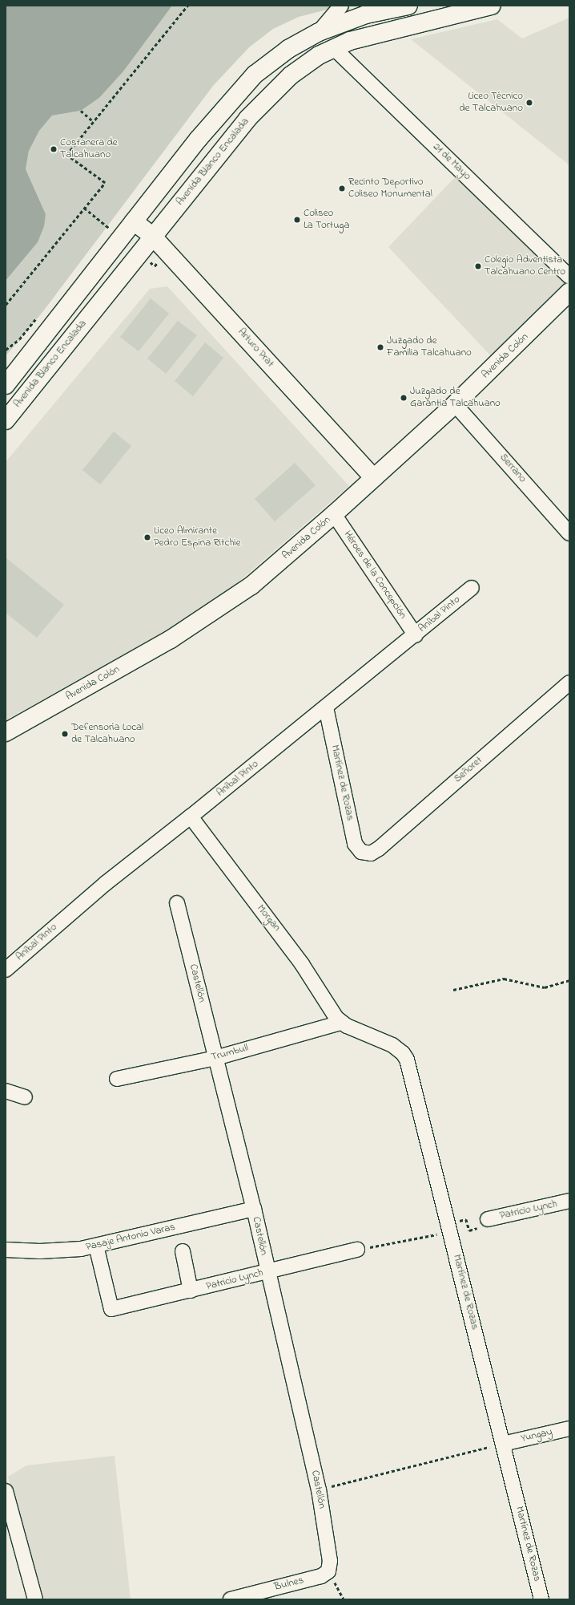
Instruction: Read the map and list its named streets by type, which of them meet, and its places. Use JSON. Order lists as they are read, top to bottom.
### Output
{
  "streets": {
    "main road": ["Avenida Blanco Encalada", "Arturo Prat", "Avenida Colón"],
    "street": [
      "21 de Mayo",
      "Serrano",
      "Héroes de la Concepción",
      "Aníbal Pinto",
      "Señoret",
      "Martínez de Rozas",
      "Morgan",
      "Castellón",
      "Trumbull",
      "Patricio Lynch",
      "Pasaje Antonio Varas",
      "Yungay",
      "Bulnes"
    ]
  },
  "crossings": [
    ["Avenida Blanco Encalada", "21 de Mayo"],
    ["Avenida Blanco Encalada", "Arturo Prat"],
    ["Arturo Prat", "Avenida Colón"],
    ["Avenida Colón", "Serrano"],
    ["Avenida Colón", "Héroes de la Concepción"],
    ["Héroes de la Concepción", "Aníbal Pinto"],
    ["Aníbal Pinto", "Martínez de Rozas"],
    ["Aníbal Pinto", "Morgan"],
    ["Señoret", "Martínez de Rozas"],
    ["Martínez de Rozas", "Morgan"],
    ["Martínez de Rozas", "Trumbull"],
    ["Martínez de Rozas", "Yungay"],
    ["Morgan", "Trumbull"],
    ["Castellón", "Trumbull"],
    ["Castellón", "Patricio Lynch"],
    ["Castellón", "Pasaje Antonio Varas"],
    ["Castellón", "Bulnes"],
    ["Patricio Lynch", "Pasaje Antonio Varas"]
  ],
  "places": [
    "Liceo Técnico de Talcahuano",
    "Costanera de Talcahuano",
    "Recinto Deportivo Coliseo Monumental",
    "Coliseo La Tortuga",
    "Colegio Adventista Talcahuano Centro",
    "Juzgado de Familia Talcahuano",
    "Juzgado de Garantia Talcahuano",
    "Liceo Almirante Pedro Espina Ritchie",
    "Defensoría Local de Talcahuano"
  ]
}
